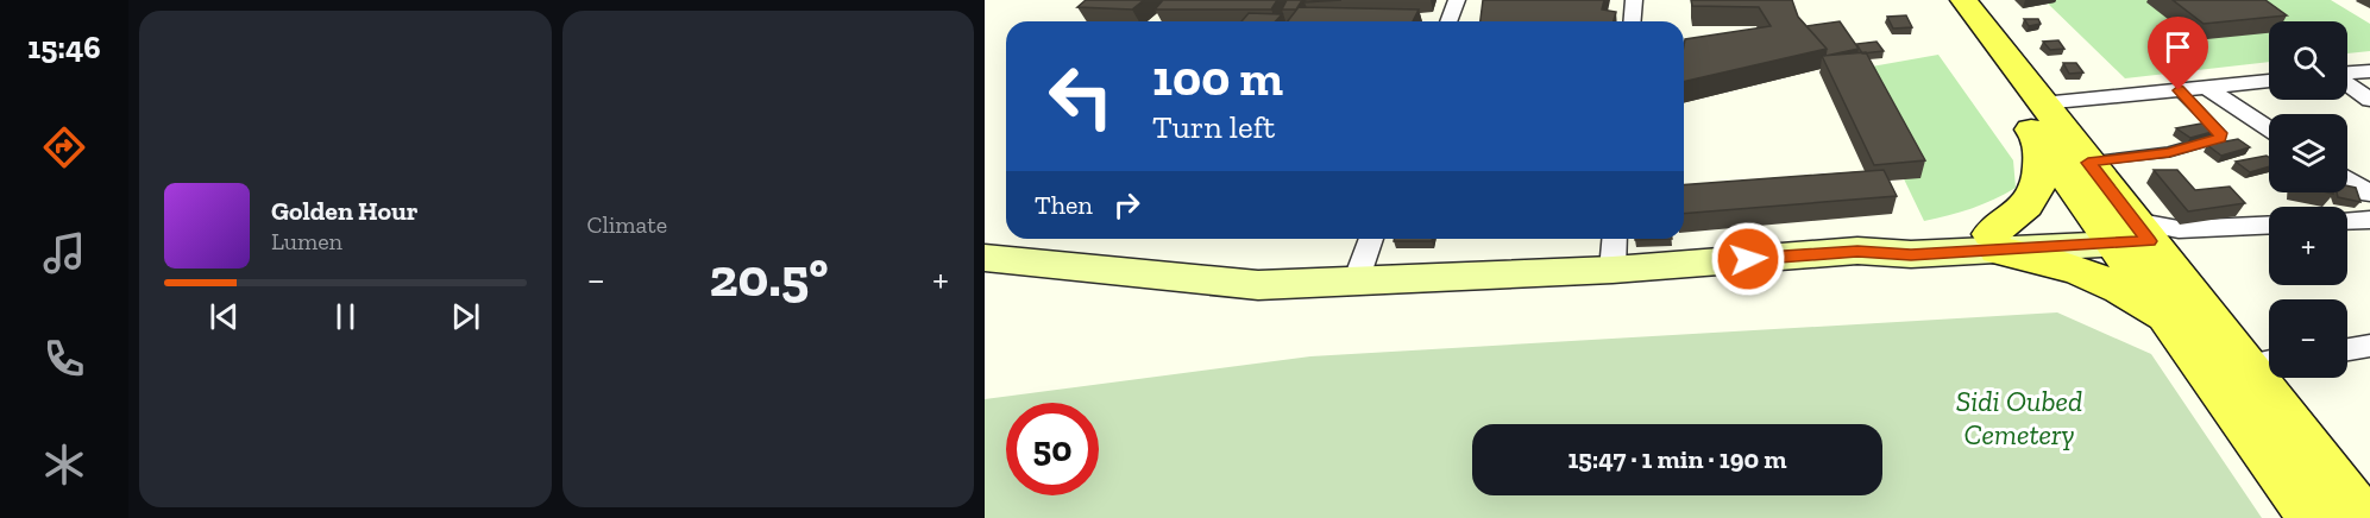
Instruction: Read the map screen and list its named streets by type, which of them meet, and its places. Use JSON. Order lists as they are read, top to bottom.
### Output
{
  "parks": ["Sidi Oubed Cemetery"],
  "page": {
    "tabs": "15:46",
    "tile": "Climate",
    "map_buttons": ["+", "−"],
    "turn": ["100 m", "Turn left"],
    "then": "Then",
    "song": ["Golden Hour", "Lumen"],
    "heat": ["−", "20.5°", "+"],
    "limit": "50",
    "trip": "15:47 · 1 min · 190 m"
  }
}
